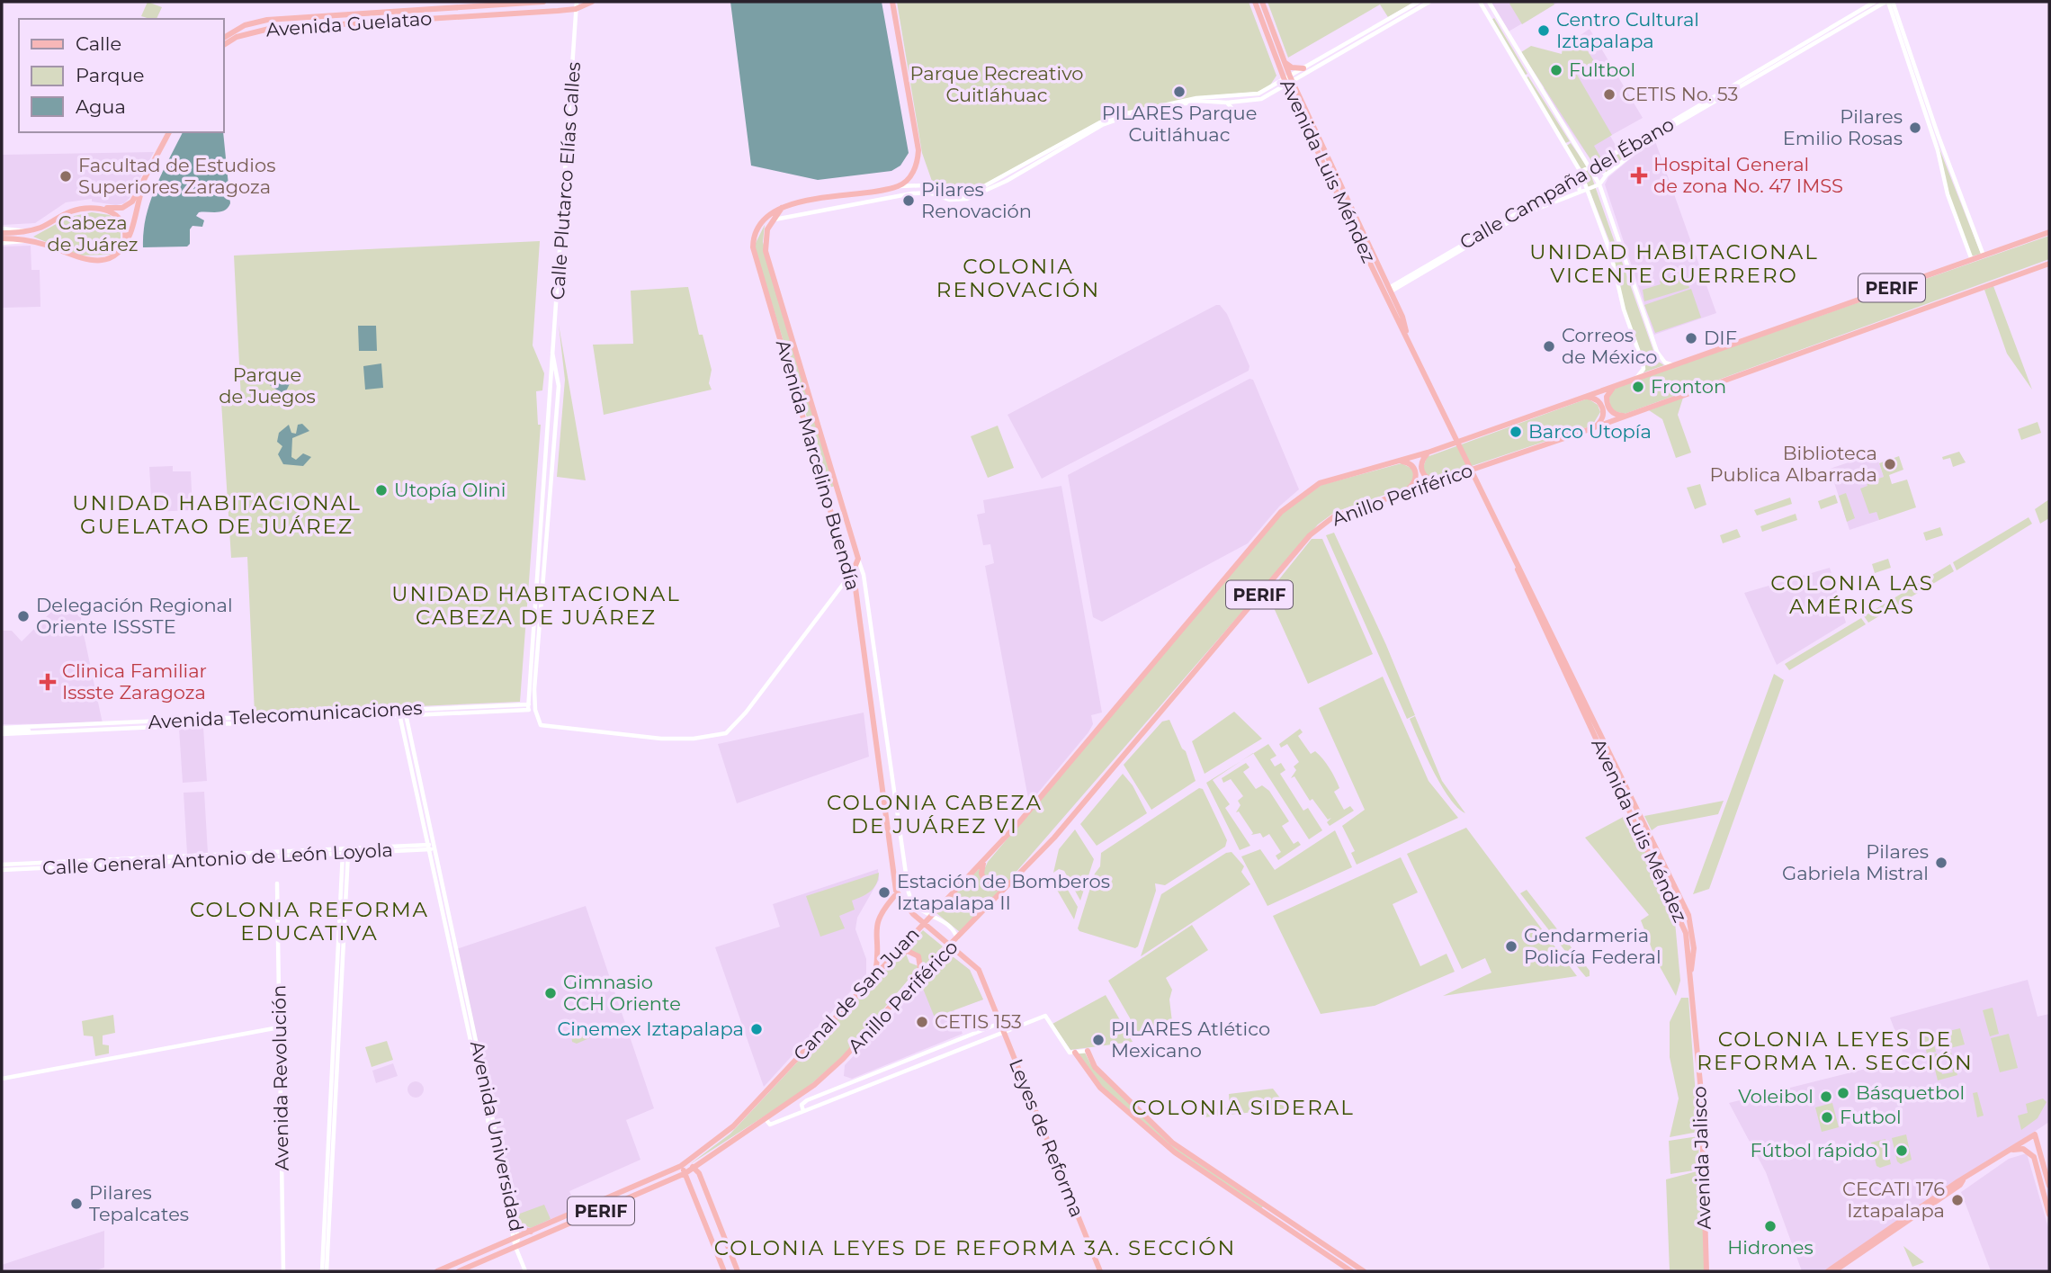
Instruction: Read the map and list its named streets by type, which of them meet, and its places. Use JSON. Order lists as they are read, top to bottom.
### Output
{
  "streets": {
    "main road": [
      "Avenida Guelatao",
      "Avenida Luis Méndez",
      "PERIF",
      "Avenida Marcelino Buendía",
      "Anillo Periférico",
      "Canal de San Juan",
      "Leyes de Reforma",
      "Avenida Jalisco"
    ],
    "street": [
      "Calle Plutarco Elías Calles",
      "Calle Campaña del Ébano",
      "Avenida Telecomunicaciones",
      "Calle General Antonio de León Loyola",
      "Avenida Revolución",
      "Avenida Universidad"
    ]
  },
  "crossings": [
    ["Avenida Guelatao", "Calle Plutarco Elías Calles"],
    ["Avenida Luis Méndez", "Calle Campaña del Ébano"],
    ["Avenida Luis Méndez", "Avenida Jalisco"],
    ["Calle Plutarco Elías Calles", "Avenida Marcelino Buendía"],
    ["Calle Plutarco Elías Calles", "Avenida Telecomunicaciones"],
    ["PERIF", "Anillo Periférico"],
    ["PERIF", "Avenida Universidad"],
    ["Avenida Marcelino Buendía", "Anillo Periférico"],
    ["Avenida Marcelino Buendía", "Canal de San Juan"],
    ["Avenida Marcelino Buendía", "Leyes de Reforma"],
    ["Anillo Periférico", "Canal de San Juan"],
    ["Anillo Periférico", "Leyes de Reforma"],
    ["Avenida Telecomunicaciones", "Avenida Universidad"],
    ["Calle General Antonio de León Loyola", "Avenida Universidad"],
    ["Canal de San Juan", "Avenida Universidad"]
  ],
  "districts": [
    "UNIDAD HABITACIONAL VICENTE GUERRERO",
    "COLONIA RENOVACIÓN",
    "UNIDAD HABITACIONAL GUELATAO DE JUÁREZ",
    "COLONIA LAS AMÉRICAS",
    "UNIDAD HABITACIONAL CABEZA DE JUÁREZ",
    "COLONIA CABEZA DE JUÁREZ VI",
    "COLONIA REFORMA EDUCATIVA",
    "COLONIA LEYES DE REFORMA 1A. SECCIÓN",
    "COLONIA SIDERAL",
    "COLONIA LEYES DE REFORMA 3A. SECCIÓN"
  ],
  "parks": ["Parque Recreativo Cuitláhuac", "Cabeza de Juárez", "Parque de Juegos"],
  "places": {
    "other": [
      "Centro Cultural Iztapalapa",
      "Fultbol",
      "PILARES Parque Cuitláhuac",
      "CETIS No. 53",
      "Pilares Emilio Rosas",
      "Facultad de Estudios Superiores Zaragoza",
      "Pilares Renovación",
      "DIF",
      "Correos de México",
      "Fronton",
      "Barco Utopía",
      "Biblioteca Publica Albarrada",
      "Utopía Olini",
      "Delegación Regional Oriente ISSSTE",
      "Pilares Gabriela Mistral",
      "Estación de Bomberos Iztapalapa II",
      "Gendarmeria Policía Federal",
      "Gimnasio CCH Oriente",
      "CETIS 153",
      "Cinemex Iztapalapa",
      "PILARES Atlético Mexicano",
      "Básquetbol",
      "Voleibol",
      "Futbol",
      "Fútbol rápido 1",
      "CECATI 176 Iztapalapa",
      "Pilares Tepalcates",
      "Hidrones"
    ],
    "health": ["Hospital General de zona No. 47 IMSS", "Clinica Familiar Issste Zaragoza"]
  },
  "legend": ["Calle", "Parque", "Agua"]
}
